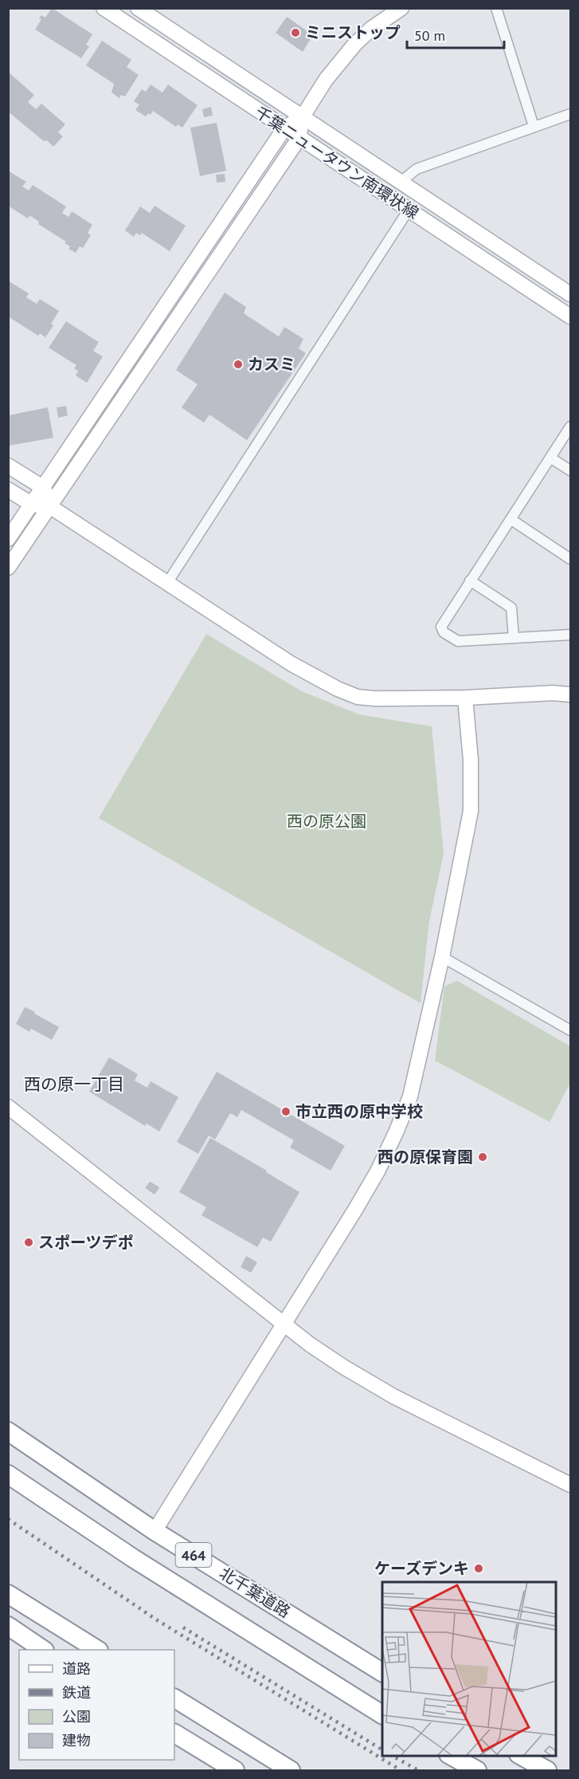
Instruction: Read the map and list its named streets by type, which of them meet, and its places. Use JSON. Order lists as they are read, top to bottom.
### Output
{
  "streets": {
    "highway": ["464", "北千葉道路"],
    "street": ["千葉ニュータウン南環状線"]
  },
  "districts": ["西の原一丁目"],
  "parks": ["西の原公園"],
  "places": [
    "ミニストップ",
    "カスミ",
    "市立西の原中学校",
    "西の原保育園",
    "スポーツデポ",
    "ケーズデンキ"
  ],
  "legend": [
    "道路",
    "鉄道",
    "公園",
    "建物"
  ],
  "scale_bar": "50 m"
}
